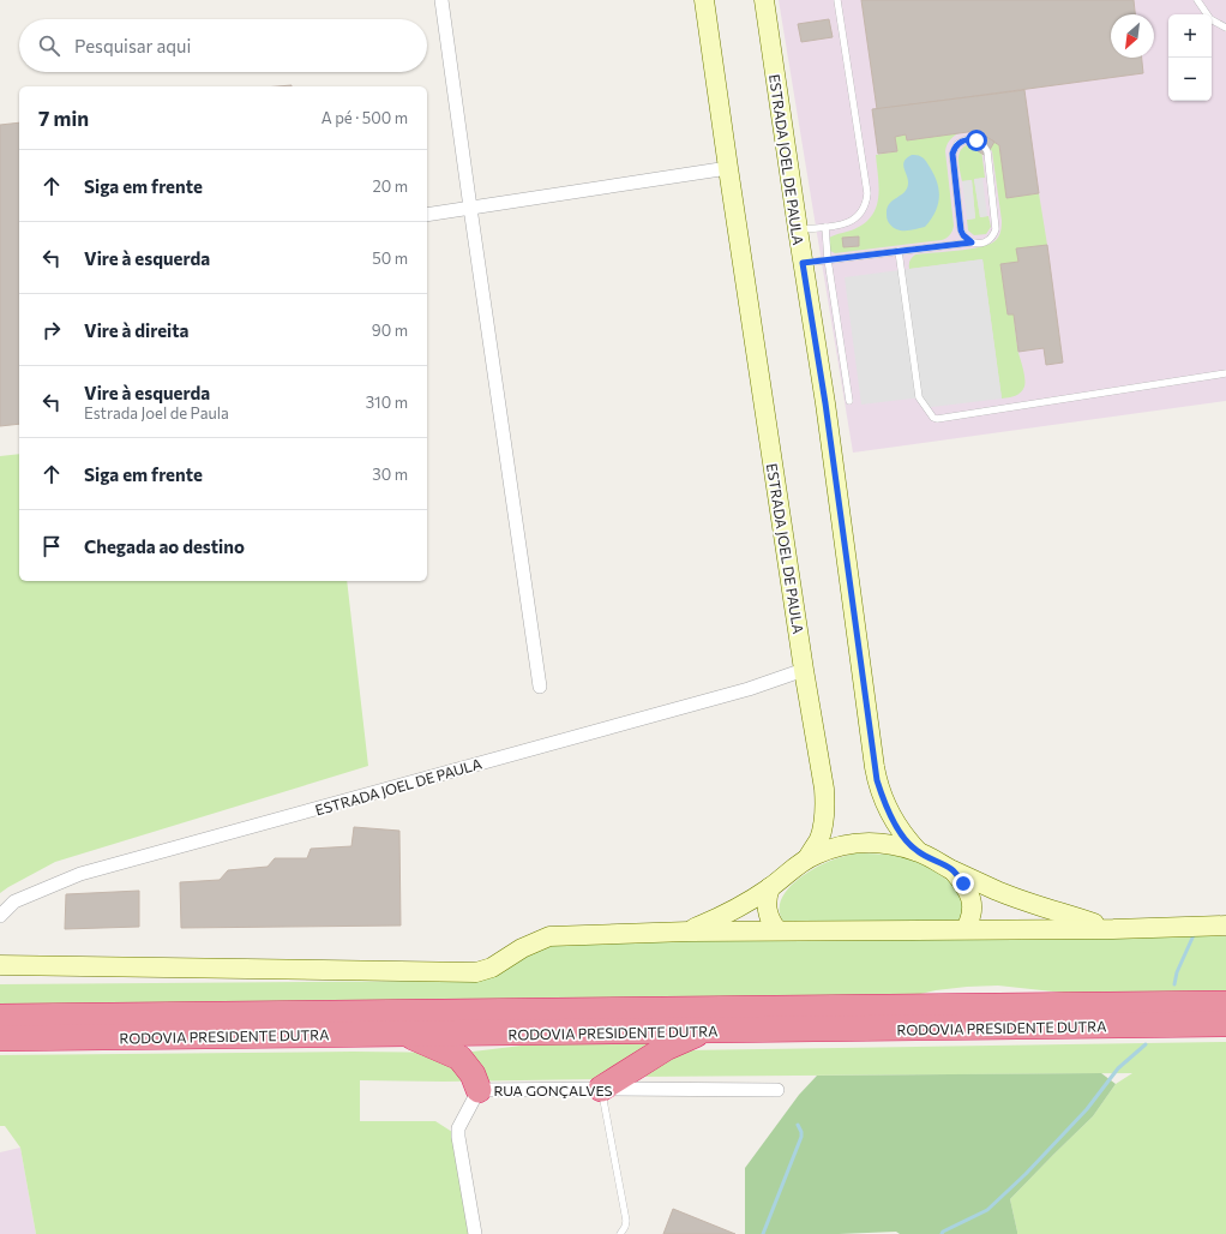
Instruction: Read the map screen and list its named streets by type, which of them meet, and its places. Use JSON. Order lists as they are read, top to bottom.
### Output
{
  "streets": {
    "highway": ["RODOVIA PRESIDENTE DUTRA"],
    "main road": ["ESTRADA JOEL DE PAULA"],
    "street": ["RUA GONÇALVES"]
  },
  "north": "bottom left",
  "page": {
    "map_buttons": ["+", "−"],
    "search": "Pesquisar aqui",
    "heading": ["7 min", "A pé · 500 m"],
    "list": [
      ["Siga em frente", "20 m"],
      ["Vire à esquerda", "50 m"],
      ["Vire à direita", "90 m"],
      ["Vire à esquerda", "Estrada Joel de Paula", "310 m"],
      ["Siga em frente", "30 m"],
      "Chegada ao destino"
    ]
  }
}
